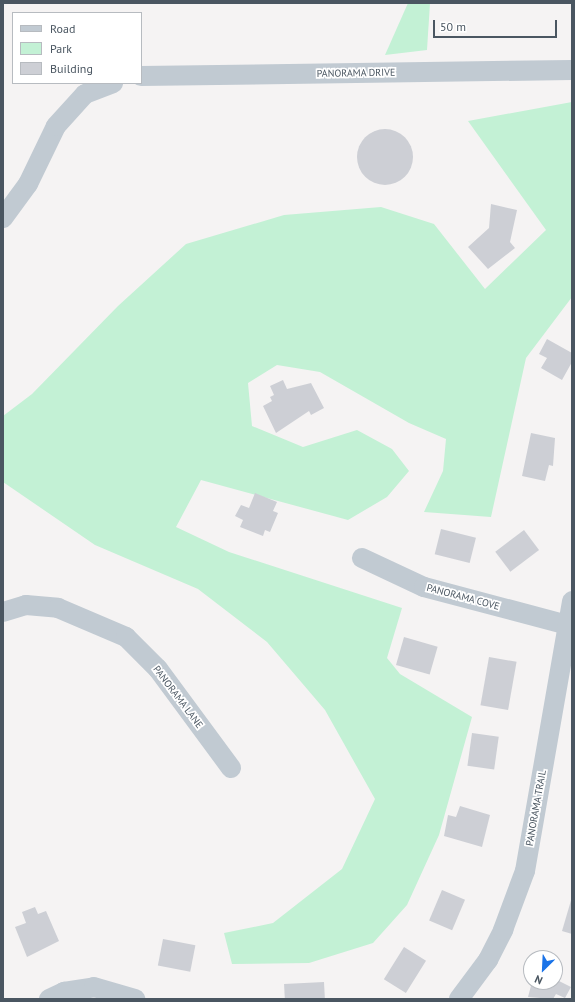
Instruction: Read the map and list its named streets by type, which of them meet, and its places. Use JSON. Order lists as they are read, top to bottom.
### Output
{
  "streets": {
    "street": [
      "PANORAMA DRIVE",
      "PANORAMA COVE",
      "PANORAMA LANE",
      "PANORAMA TRAIL"
    ]
  },
  "crossings": [
    ["PANORAMA COVE", "PANORAMA TRAIL"]
  ],
  "legend": ["Road", "Park", "Building"],
  "scale_bar": "50 m",
  "north": "bottom left"
}
